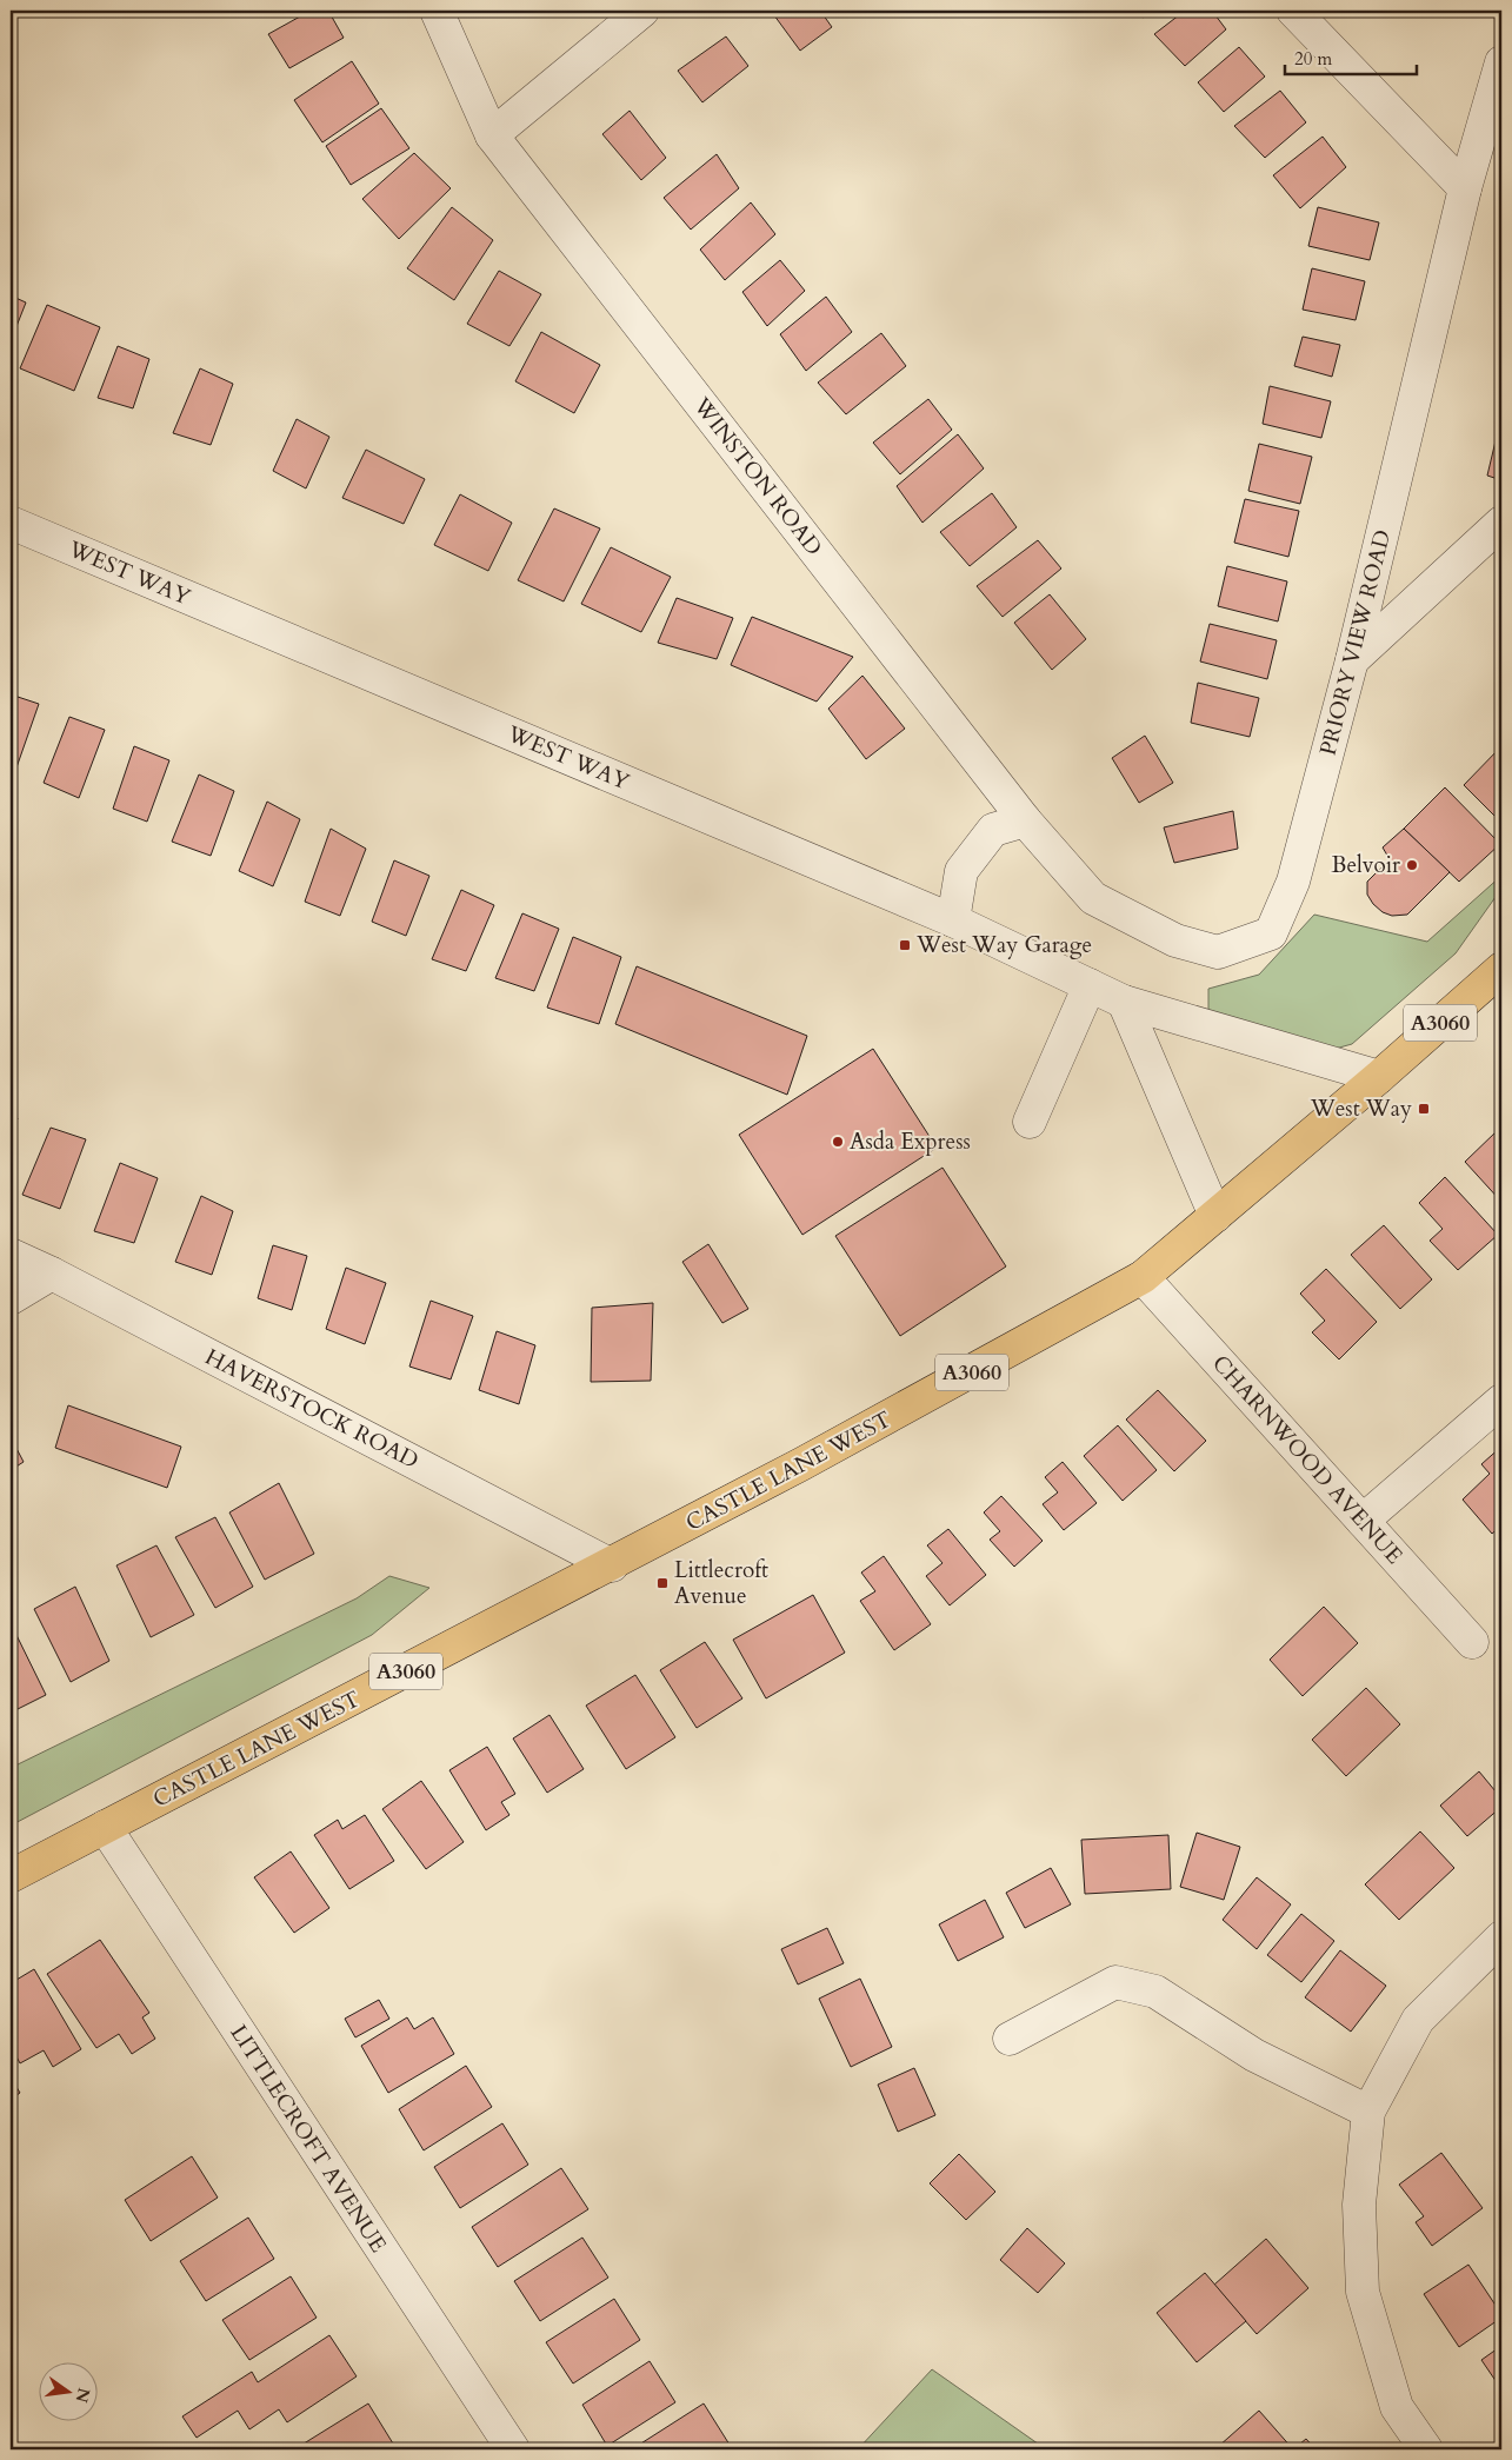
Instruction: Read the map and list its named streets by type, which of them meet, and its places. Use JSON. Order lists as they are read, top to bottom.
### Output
{
  "streets": {
    "main road": ["A3060", "CASTLE LANE WEST"],
    "street": [
      "WINSTON ROAD",
      "WEST WAY",
      "PRIORY VIEW ROAD",
      "HAVERSTOCK ROAD",
      "CHARNWOOD AVENUE",
      "LITTLECROFT AVENUE"
    ]
  },
  "crossings": [
    ["WINSTON ROAD", "PRIORY VIEW ROAD"],
    ["WEST WAY", "CASTLE LANE WEST"],
    ["HAVERSTOCK ROAD", "CASTLE LANE WEST"],
    ["CHARNWOOD AVENUE", "CASTLE LANE WEST"],
    ["CASTLE LANE WEST", "LITTLECROFT AVENUE"]
  ],
  "places": {
    "other": ["Belvoir", "Asda Express"],
    "transit": ["West Way Garage", "West Way", "Littlecroft Avenue"]
  },
  "scale_bar": "20 m",
  "north": "right"
}
